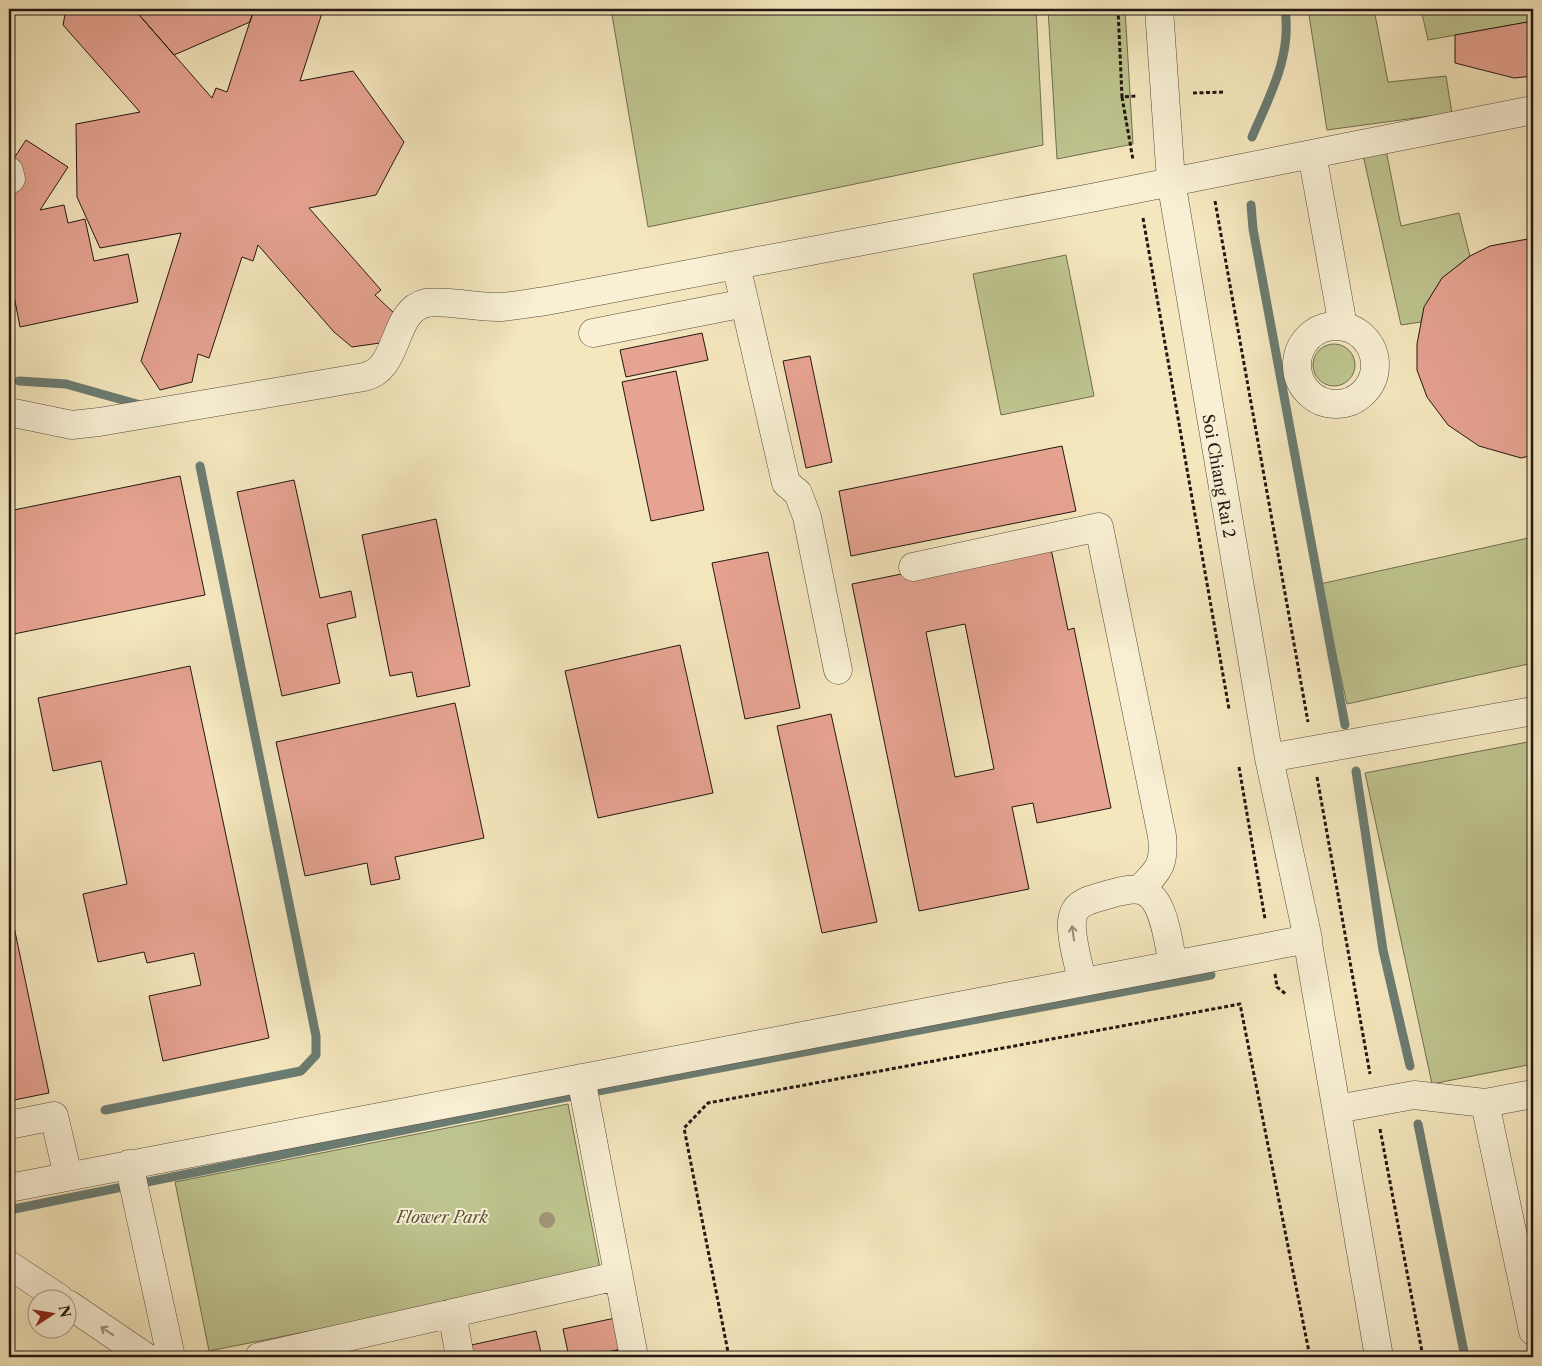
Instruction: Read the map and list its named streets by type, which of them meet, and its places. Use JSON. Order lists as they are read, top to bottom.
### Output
{
  "parks": ["Flower Park"],
  "north": "right"
}
